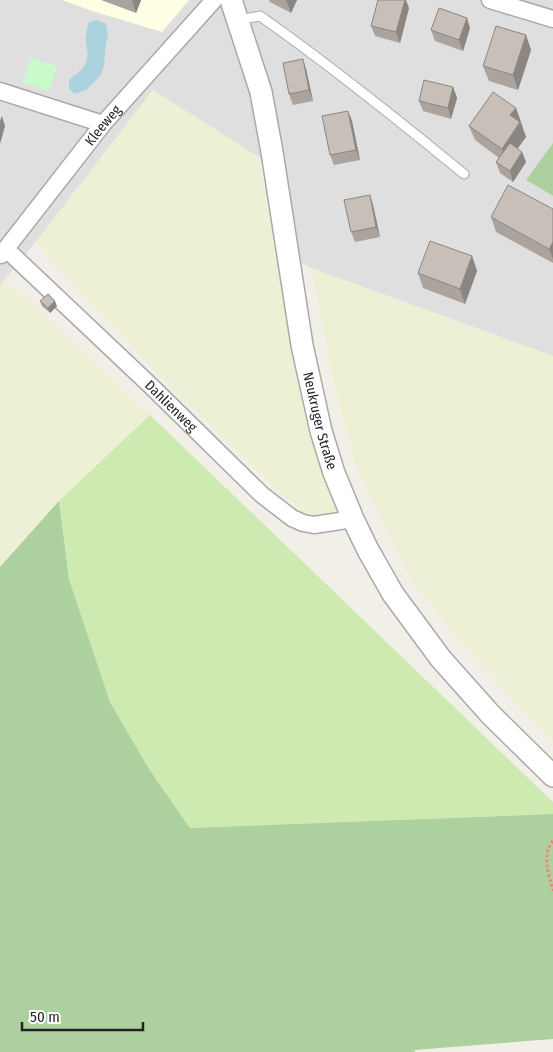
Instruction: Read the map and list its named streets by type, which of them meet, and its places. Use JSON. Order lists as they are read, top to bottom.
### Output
{
  "streets": {
    "street": ["Kleeweg", "Dahlienweg", "Neukruger Straße"]
  },
  "crossings": [
    ["Kleeweg", "Dahlienweg"],
    ["Dahlienweg", "Neukruger Straße"]
  ],
  "scale_bar": "50 m"
}
